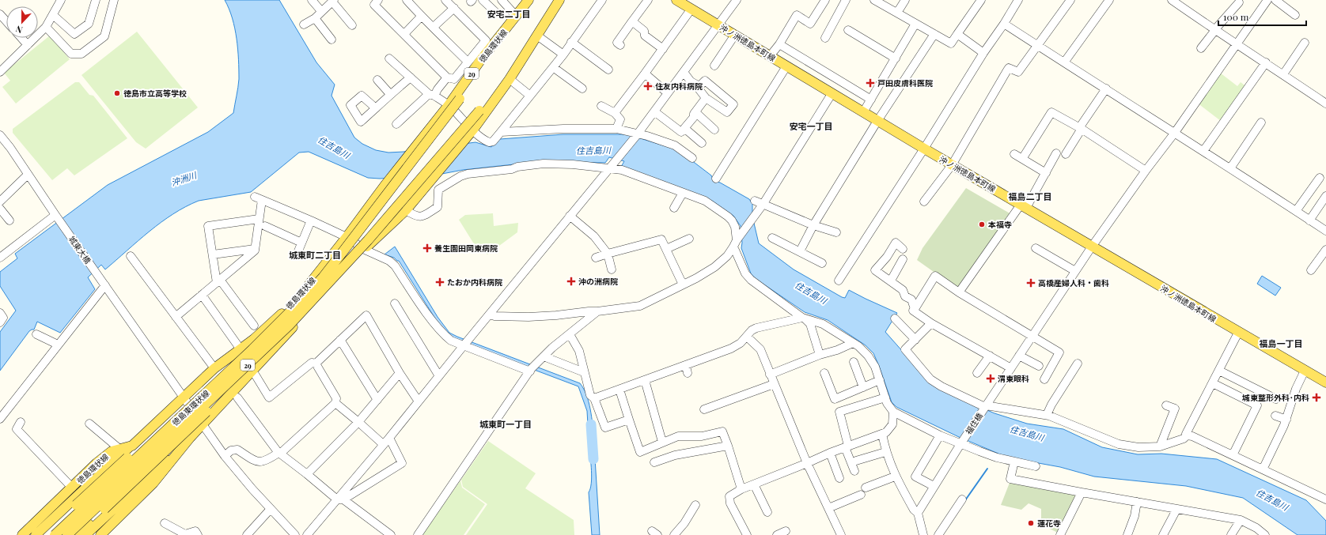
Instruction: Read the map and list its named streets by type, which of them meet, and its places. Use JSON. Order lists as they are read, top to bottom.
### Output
{
  "streets": {
    "main road": [
      "沖ノ洲徳島本町線",
      "徳島環状線",
      "29",
      "徳島東環状線"
    ],
    "street": ["城東大橋", "福住橋"]
  },
  "crossings": [
    ["沖ノ洲徳島本町線", "福住橋"],
    ["徳島環状線", "29"],
    ["徳島環状線", "城東大橋"],
    ["徳島環状線", "徳島東環状線"],
    ["29", "城東大橋"]
  ],
  "districts": [
    "安宅二丁目",
    "安宅一丁目",
    "福島二丁目",
    "城東町二丁目",
    "福島一丁目",
    "城東町一丁目"
  ],
  "water": ["住吉島川", "沖洲川"],
  "places": {
    "health": [
      "戸田皮膚科医院",
      "住友内科病院",
      "養生園田岡東病院",
      "沖の洲病院",
      "たおか内科病院",
      "高橋産婦人科・歯科",
      "渭東眼科",
      "城東整形外科･内科"
    ],
    "other": ["徳島市立高等学校", "本福寺", "蓮花寺"]
  },
  "scale_bar": "100 m",
  "north": "bottom"
}
